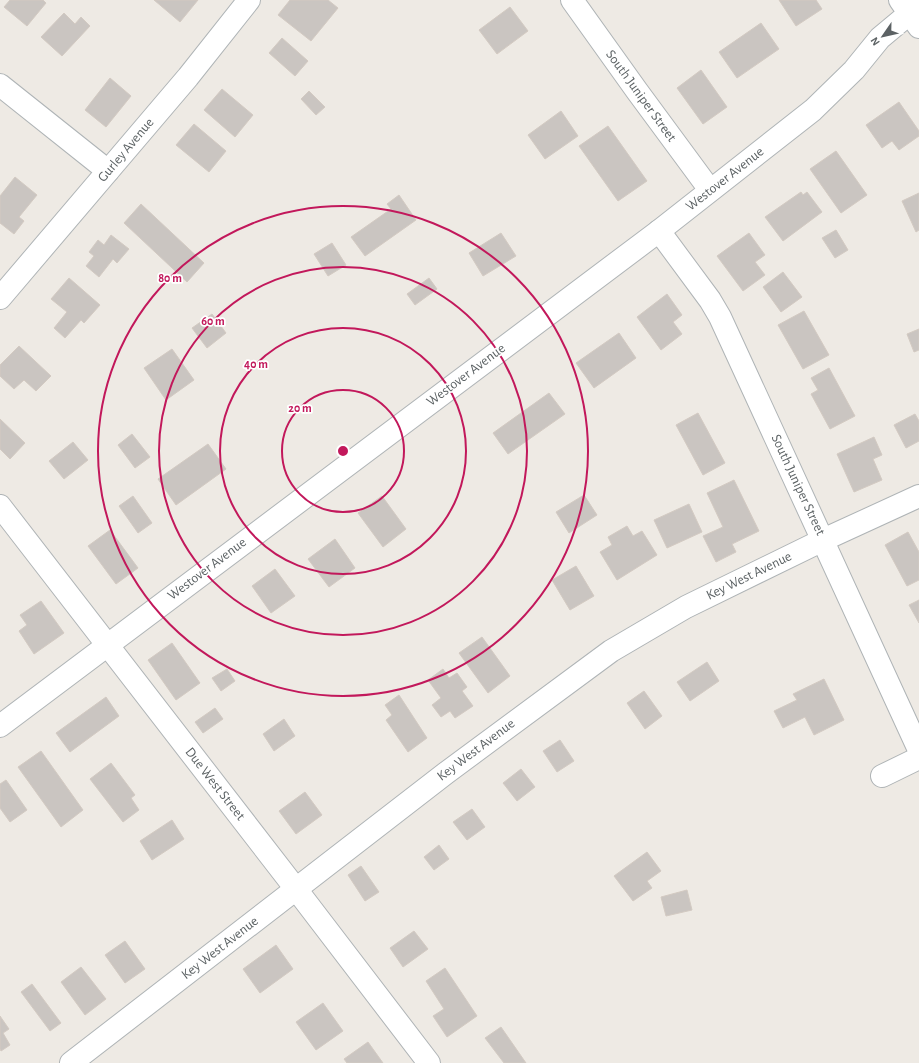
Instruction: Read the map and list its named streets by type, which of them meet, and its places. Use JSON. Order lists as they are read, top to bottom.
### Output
{
  "streets": {
    "street": [
      "South Juniper Street",
      "Gurley Avenue",
      "Westover Avenue",
      "Key West Avenue",
      "Due West Street"
    ]
  },
  "crossings": [
    ["South Juniper Street", "Westover Avenue"],
    ["South Juniper Street", "Key West Avenue"],
    ["Westover Avenue", "Due West Street"],
    ["Key West Avenue", "Due West Street"]
  ],
  "north": "bottom left",
  "rings": [
    "80 m",
    "60 m",
    "40 m",
    "20 m"
  ]
}
